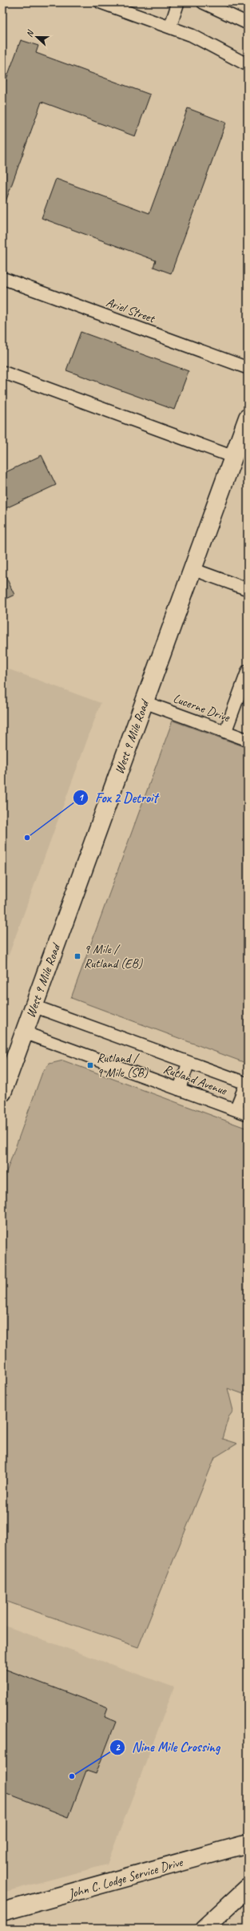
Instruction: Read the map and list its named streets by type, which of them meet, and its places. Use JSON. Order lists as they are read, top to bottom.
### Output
{
  "streets": {
    "main road": ["West 9 Mile Road", "John C. Lodge Service Drive"],
    "street": ["Ariel Street", "Lucerne Drive", "Rutland Avenue"]
  },
  "crossings": [
    ["Lucerne Drive", "West 9 Mile Road"],
    ["West 9 Mile Road", "Rutland Avenue"]
  ],
  "places": {
    "other": ["Fox 2 Detroit", "Nine Mile Crossing"],
    "transit": ["9 Mile / Rutland (EB)", "Rutland / 9 Mile (SB)"]
  },
  "north": "left"
}
